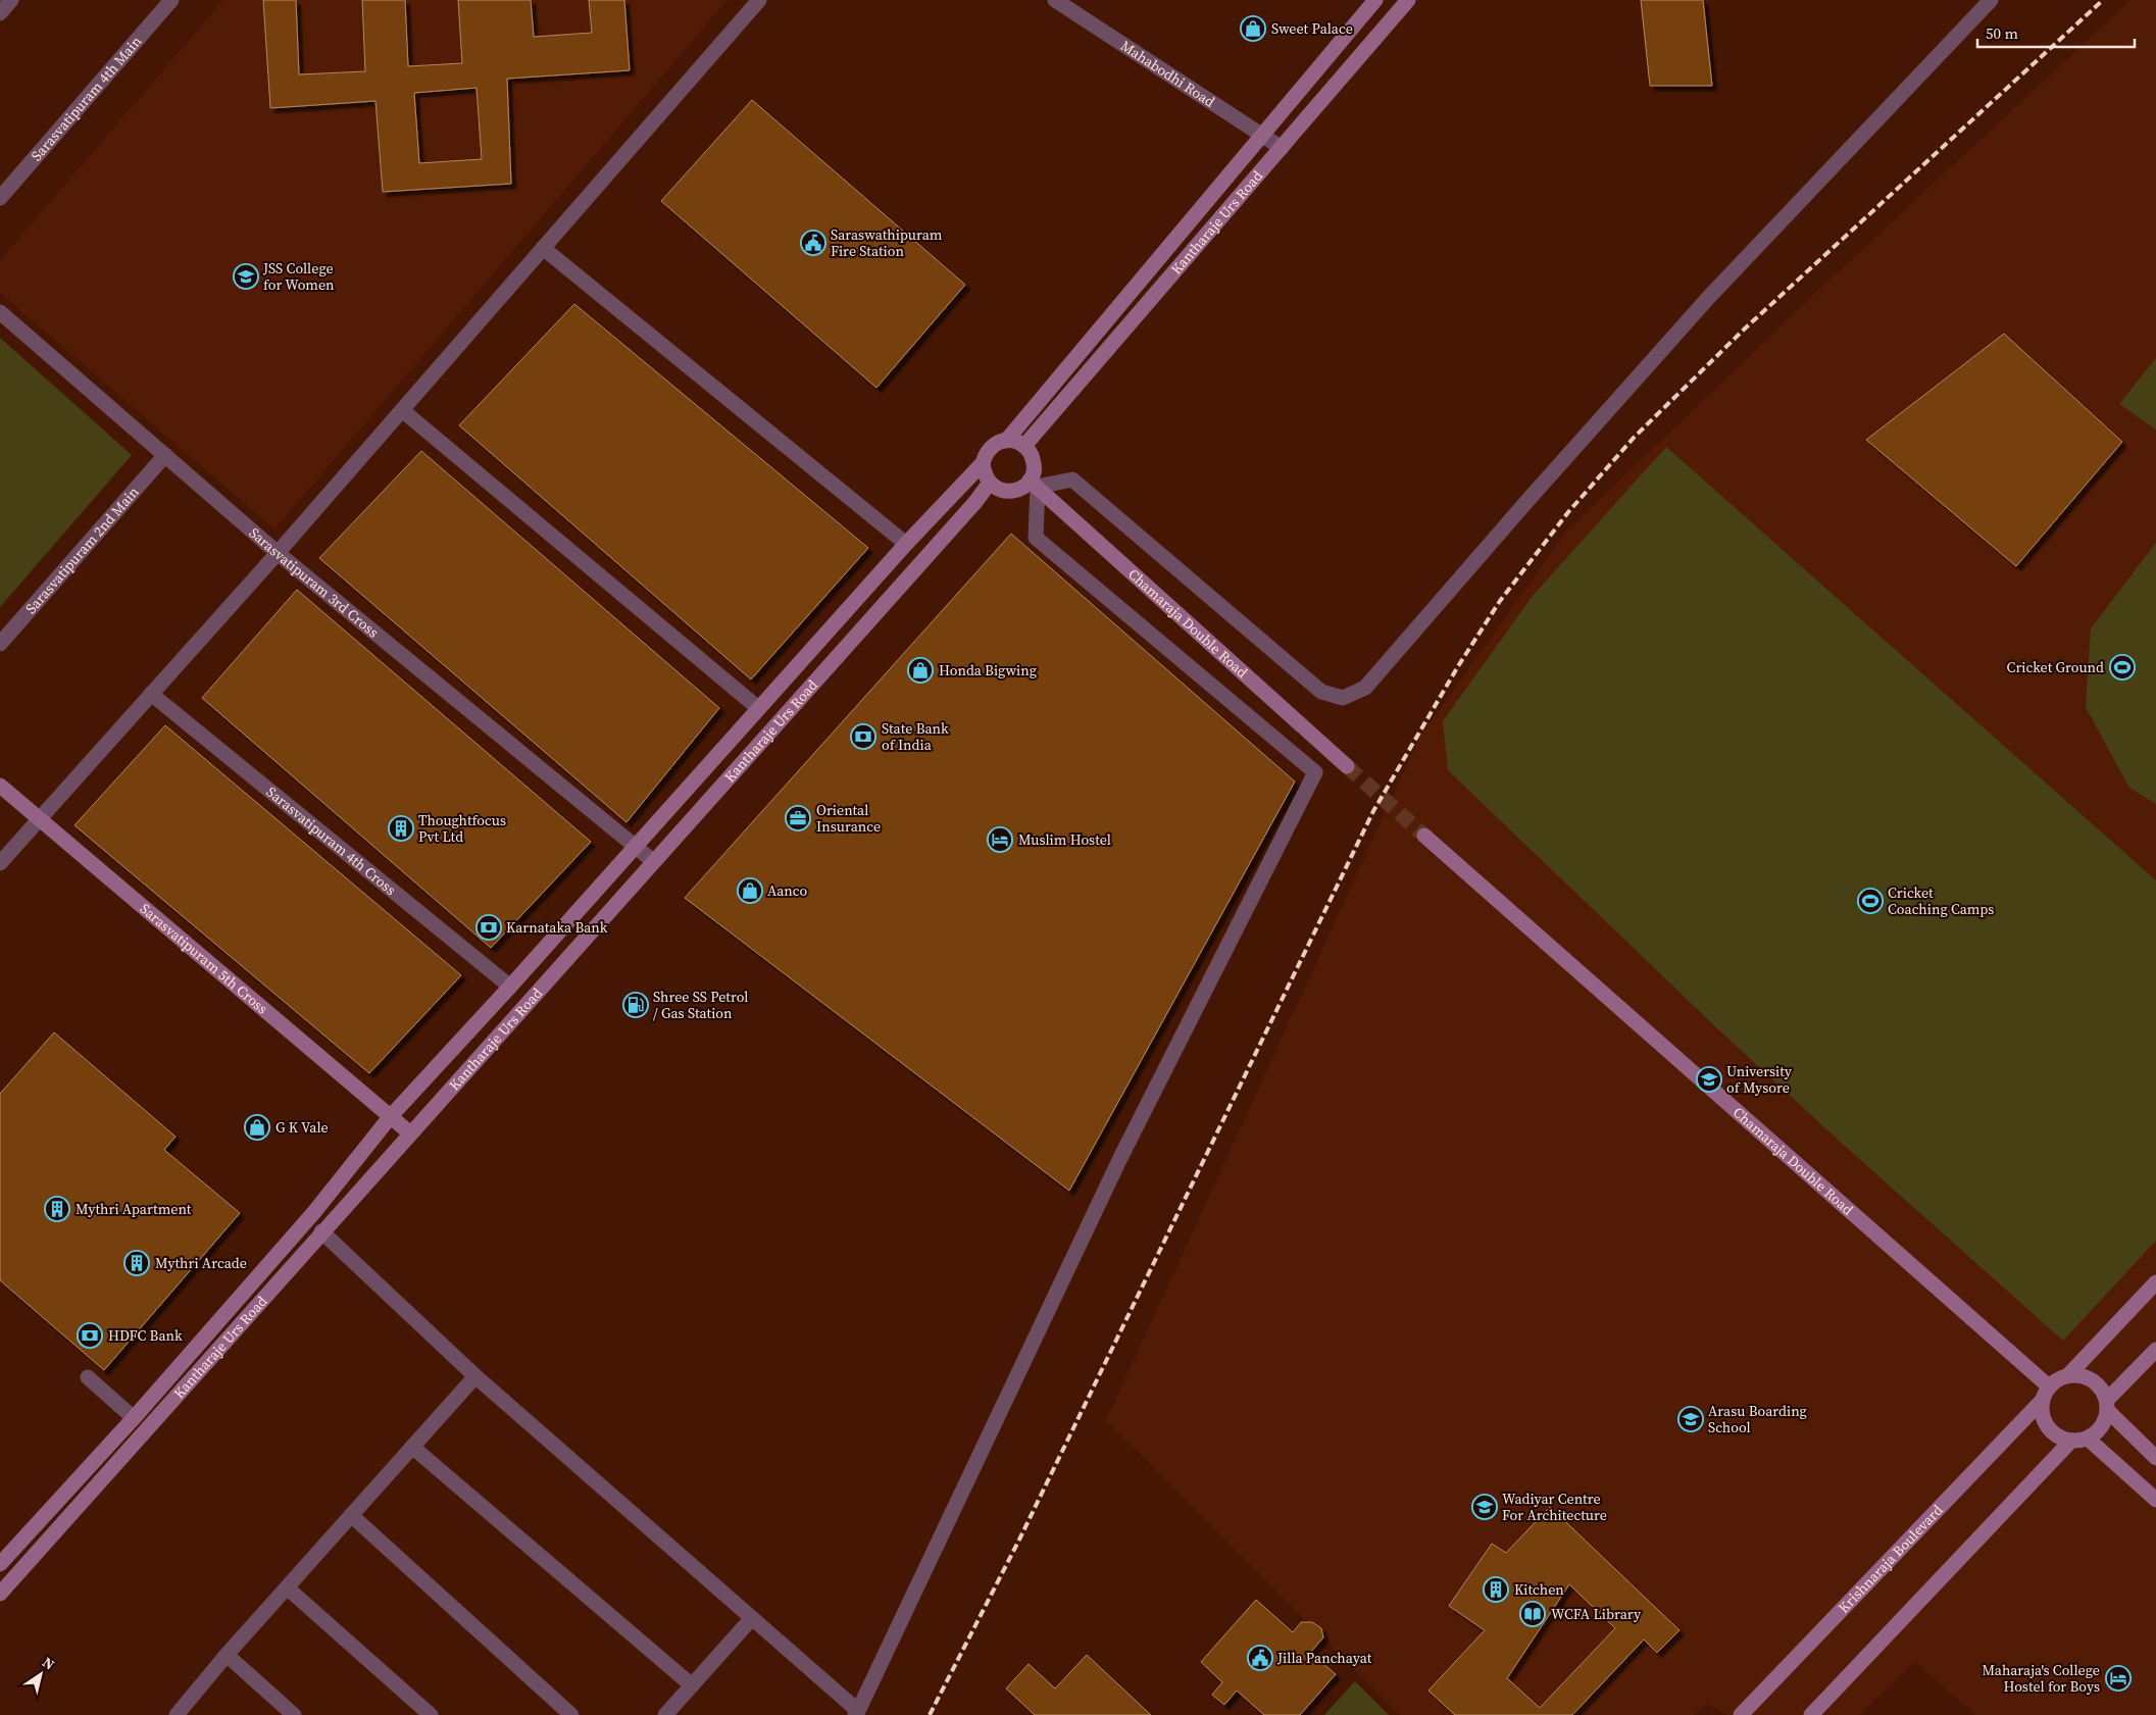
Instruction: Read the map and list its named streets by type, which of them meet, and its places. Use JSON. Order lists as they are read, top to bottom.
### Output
{
  "streets": {
    "street": [
      "Mahabodhi Road",
      "Sarasvatipuram 4th Main",
      "Kantharaje Urs Road",
      "Sarasvatipuram 2nd Main",
      "Sarasvatipuram 3rd Cross",
      "Chamaraja Double Road",
      "Sarasvatipuram 4th Cross",
      "Sarasvatipuram 5th Cross",
      "Krishnaraja Boulevard"
    ]
  },
  "crossings": [
    ["Mahabodhi Road", "Kantharaje Urs Road"],
    ["Kantharaje Urs Road", "Sarasvatipuram 3rd Cross"],
    ["Kantharaje Urs Road", "Chamaraja Double Road"],
    ["Kantharaje Urs Road", "Sarasvatipuram 4th Cross"],
    ["Kantharaje Urs Road", "Sarasvatipuram 5th Cross"],
    ["Sarasvatipuram 2nd Main", "Sarasvatipuram 3rd Cross"],
    ["Chamaraja Double Road", "Krishnaraja Boulevard"]
  ],
  "places": {
    "shop": [
      "Sweet Palace",
      "Honda Bigwing",
      "Aanco",
      "G K Vale"
    ],
    "public building": ["Saraswathipuram Fire Station", "Jilla Panchayat"],
    "school or university": [
      "JSS College for Women",
      "University of Mysore",
      "Arasu Boarding School",
      "Wadiyar Centre For Architecture"
    ],
    "sports": ["Cricket Ground", "Cricket Coaching Camps"],
    "bank": ["State Bank of India", "Karnataka Bank", "HDFC Bank"],
    "office": ["Oriental Insurance"],
    "building": [
      "Thoughtfocus Pvt Ltd",
      "Mythri Apartment",
      "Mythri Arcade",
      "Kitchen"
    ],
    "hotel": ["Muslim Hostel", "Maharaja's College Hostel for Boys"],
    "fuel station": ["Shree SS Petrol / Gas Station"],
    "library": ["WCFA Library"]
  },
  "scale_bar": "50 m",
  "north": "top right"
}
